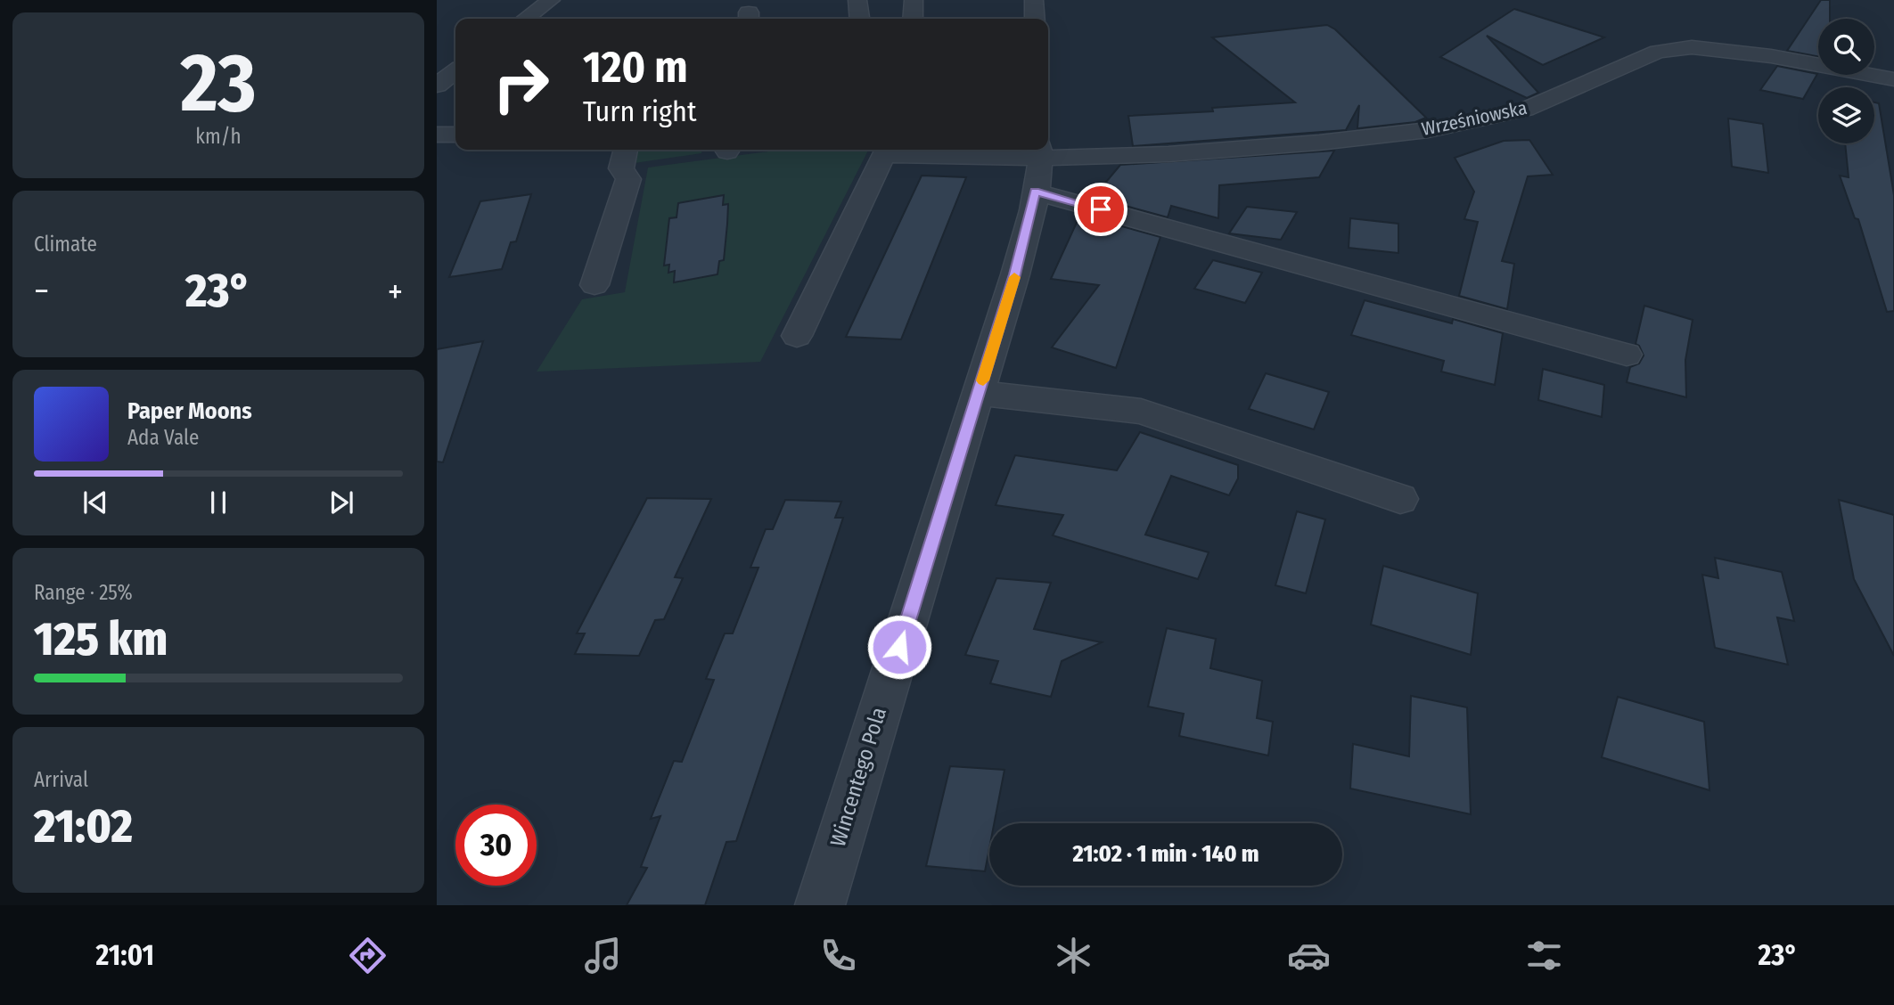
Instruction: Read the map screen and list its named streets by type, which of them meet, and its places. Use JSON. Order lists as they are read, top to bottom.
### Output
{
  "streets": {
    "street": ["Wrześniowska", "Wincentego Pola"]
  },
  "crossings": [
    ["Wrześniowska", "Wincentego Pola"]
  ],
  "page": {
    "tile": [
      ["23", "km/h"],
      "Climate",
      ["Range · 25%", "125 km"],
      ["Arrival", "21:02"]
    ],
    "turn": ["120 m", "Turn right"],
    "heat": ["−", "23°", "+"],
    "song": ["Paper Moons", "Ada Vale"],
    "limit": "30",
    "trip": "21:02 · 1 min · 140 m",
    "tabs": ["21:01", "23°"]
  }
}
